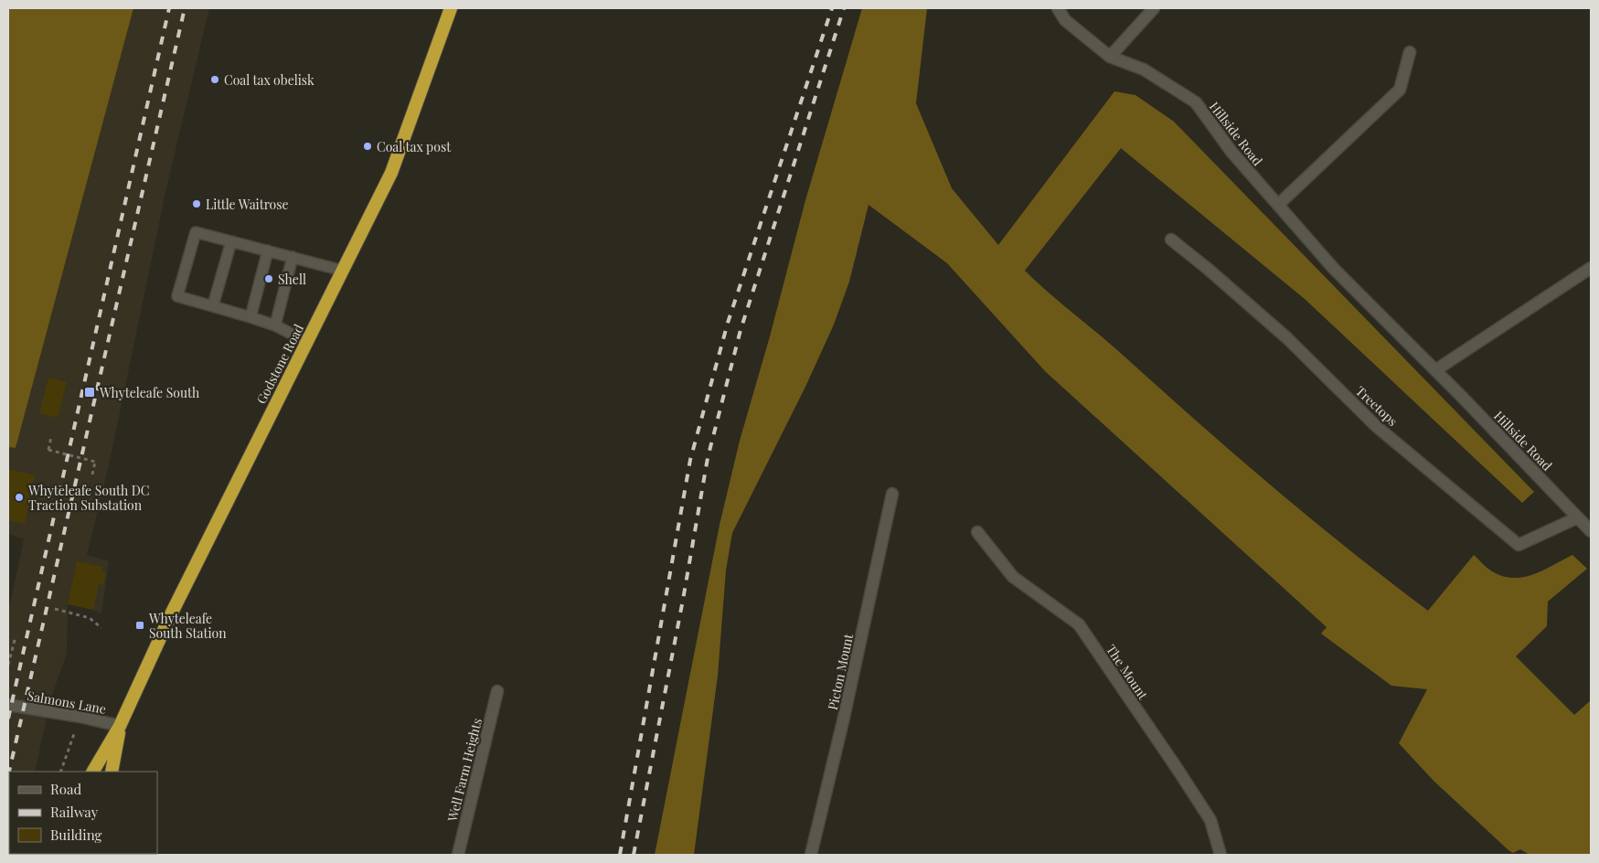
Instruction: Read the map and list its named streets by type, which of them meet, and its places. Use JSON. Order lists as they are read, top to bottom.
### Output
{
  "streets": {
    "highway": ["Godstone Road"],
    "street": [
      "Hillside Road",
      "Treetops",
      "Picton Mount",
      "The Mount",
      "Salmons Lane",
      "Well Farm Heights"
    ]
  },
  "crossings": [
    ["Hillside Road", "Treetops"],
    ["Godstone Road", "Salmons Lane"]
  ],
  "places": {
    "other": [
      "Coal tax obelisk",
      "Coal tax post",
      "Little Waitrose",
      "Shell",
      "Whyteleafe South DC Traction Substation"
    ],
    "transit": ["Whyteleafe South", "Whyteleafe South Station"]
  },
  "legend": ["Road", "Railway", "Building"]
}
